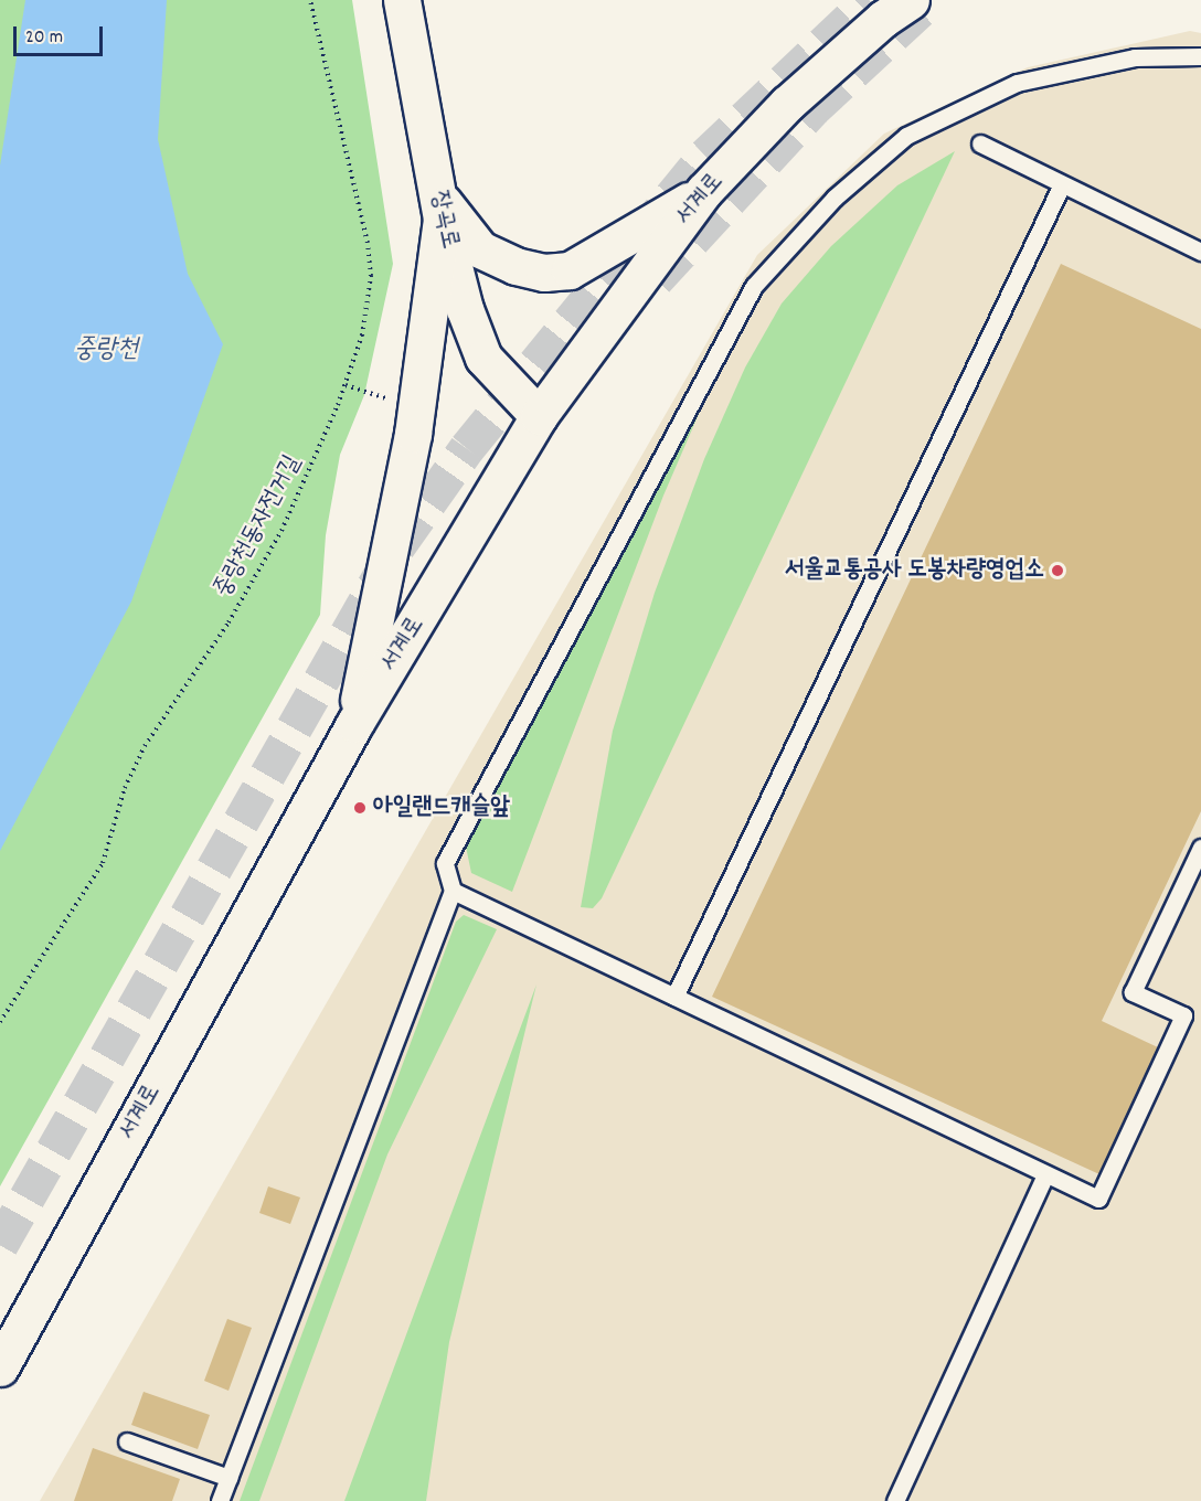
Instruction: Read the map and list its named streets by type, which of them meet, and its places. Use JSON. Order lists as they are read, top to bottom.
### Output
{
  "streets": {
    "main road": ["서계로", "장곡로"],
    "path": ["중랑천동자전거길"]
  },
  "crossings": [
    ["서계로", "장곡로"]
  ],
  "water": ["중랑천"],
  "places": ["서울교통공사 도봉차량영업소", "아일랜드캐슬앞"],
  "scale_bar": "20 m"
}
